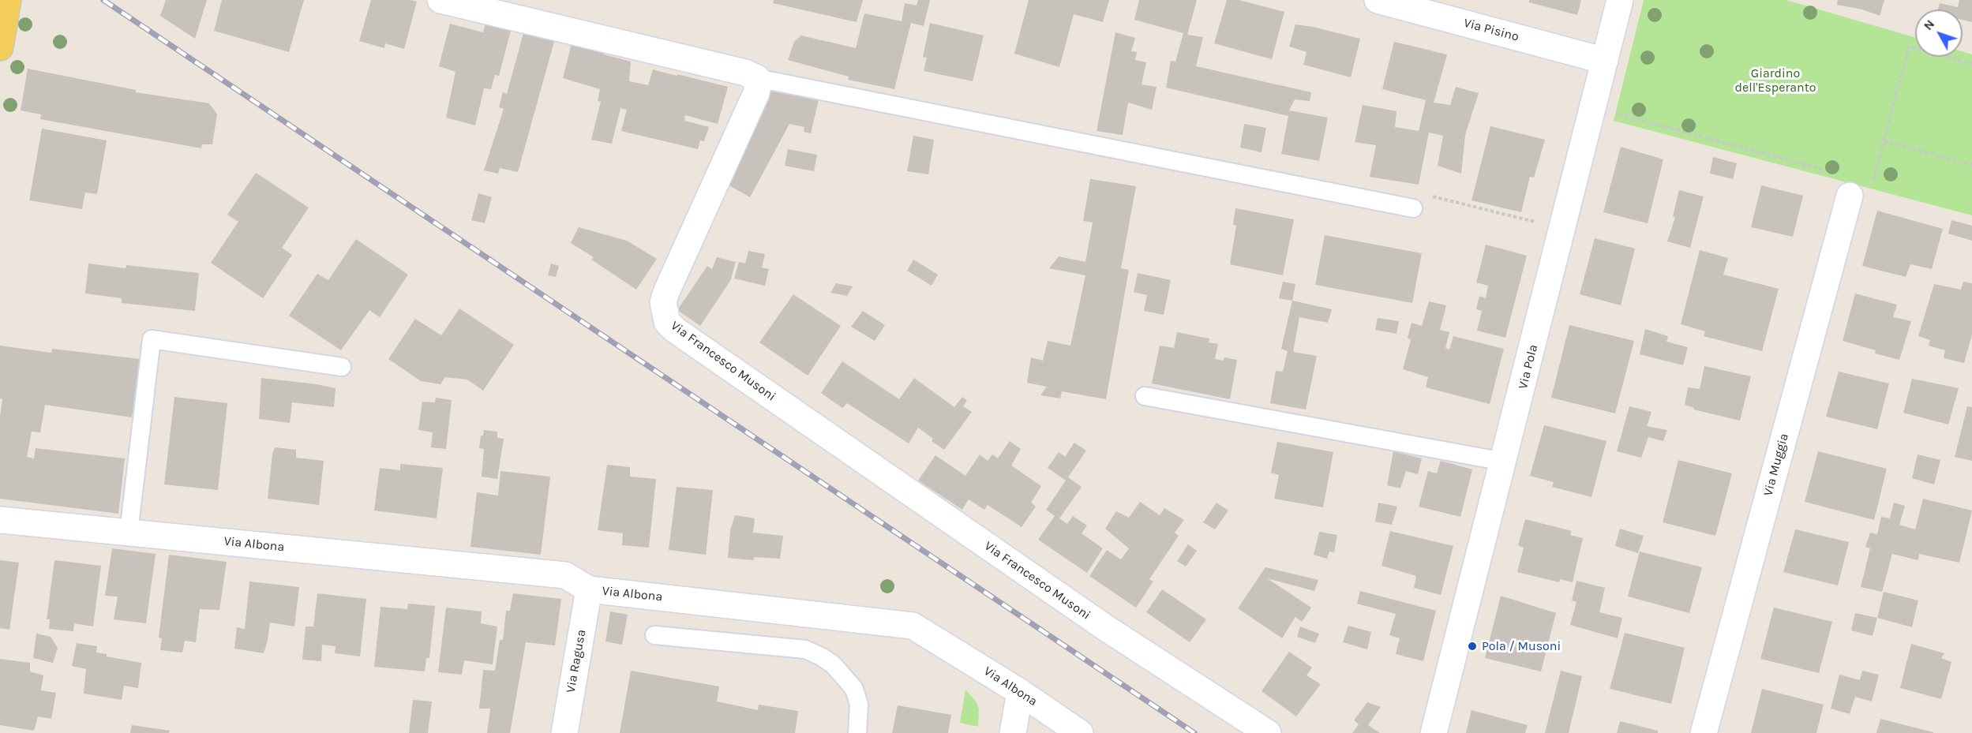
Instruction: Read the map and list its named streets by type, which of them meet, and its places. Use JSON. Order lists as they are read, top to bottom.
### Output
{
  "streets": {
    "street": [
      "Via Pisino",
      "Via Francesco Musoni",
      "Via Pola",
      "Via Muggia",
      "Via Albona",
      "Via Ragusa"
    ]
  },
  "crossings": [
    ["Via Pisino", "Via Pola"],
    ["Via Albona", "Via Ragusa"]
  ],
  "parks": ["Giardino dell'Esperanto"],
  "places": ["Pola / Musoni"],
  "north": "top left"
}
